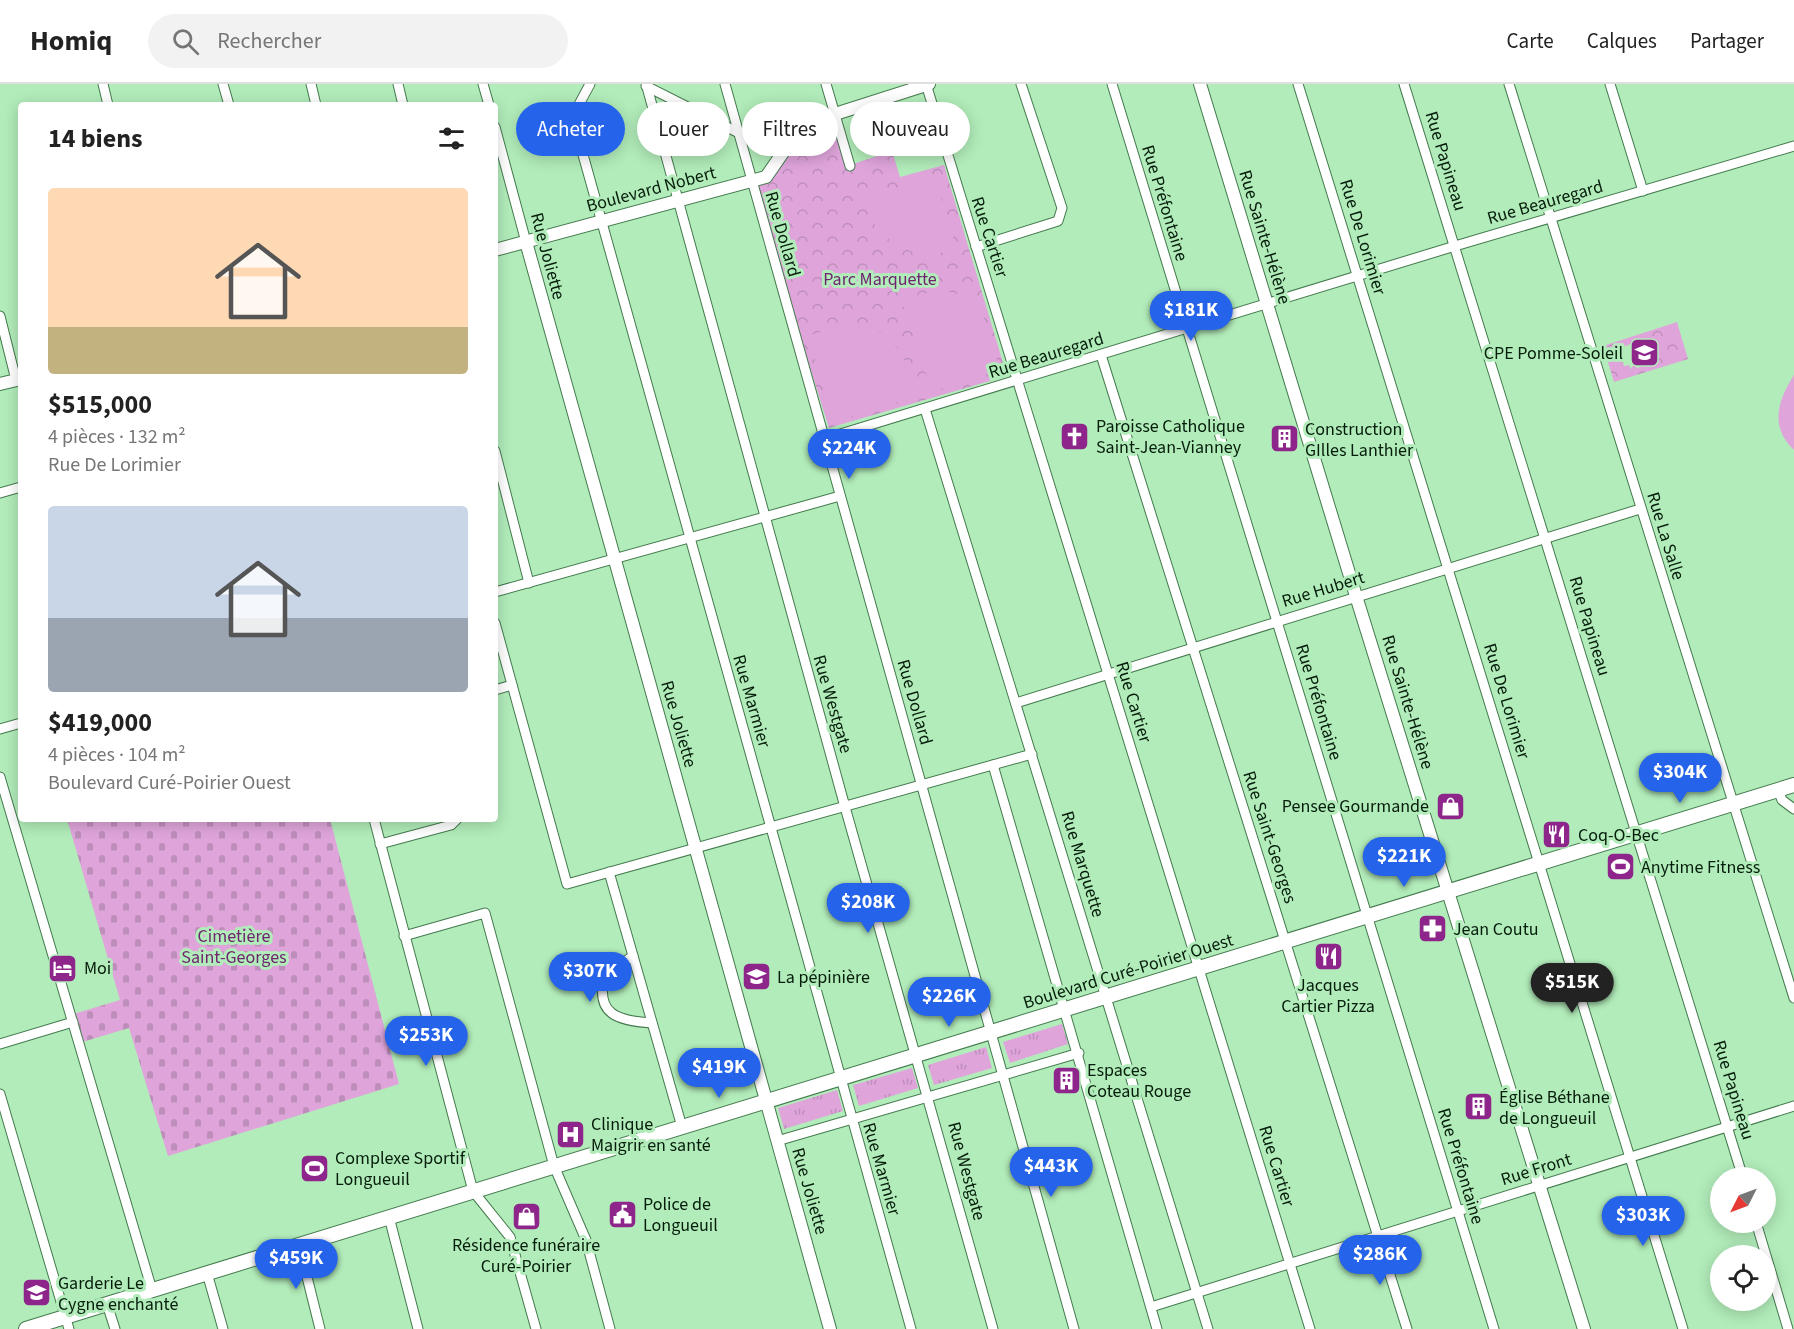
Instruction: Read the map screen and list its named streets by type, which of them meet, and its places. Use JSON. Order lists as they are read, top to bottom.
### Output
{
  "streets": {
    "main road": ["Boulevard Curé-Poirier Ouest"],
    "street": [
      "Rue Papineau",
      "Boulevard Nobert",
      "Rue Beauregard",
      "Rue Préfontaine",
      "Rue Dollard",
      "Rue Cartier",
      "Rue Sainte-Hélène",
      "Rue De Lorimier",
      "Rue Joliette",
      "Rue La Salle",
      "Rue Hubert",
      "Rue Marmier",
      "Rue Westgate",
      "Rue Saint-Georges",
      "Rue Marquette",
      "Rue Front"
    ]
  },
  "crossings": [
    ["Rue Papineau", "Rue Beauregard"],
    ["Rue Papineau", "Rue Hubert"],
    ["Rue Papineau", "Boulevard Curé-Poirier Ouest"],
    ["Rue Papineau", "Rue Front"],
    ["Boulevard Nobert", "Rue Dollard"],
    ["Boulevard Nobert", "Rue Cartier"],
    ["Boulevard Nobert", "Rue Joliette"],
    ["Boulevard Nobert", "Rue Marmier"],
    ["Boulevard Nobert", "Rue Westgate"],
    ["Rue Beauregard", "Rue Préfontaine"],
    ["Rue Beauregard", "Rue Dollard"],
    ["Rue Beauregard", "Rue Cartier"],
    ["Rue Beauregard", "Rue Sainte-Hélène"],
    ["Rue Beauregard", "Rue De Lorimier"],
    ["Rue Beauregard", "Rue La Salle"],
    ["Rue Beauregard", "Rue Saint-Georges"],
    ["Rue Beauregard", "Rue Marquette"],
    ["Rue Préfontaine", "Rue Hubert"],
    ["Rue Préfontaine", "Boulevard Curé-Poirier Ouest"],
    ["Rue Préfontaine", "Rue Front"],
    ["Rue Dollard", "Boulevard Curé-Poirier Ouest"],
    ["Rue Cartier", "Rue Hubert"],
    ["Rue Cartier", "Boulevard Curé-Poirier Ouest"],
    ["Rue Cartier", "Rue Front"],
    ["Rue Sainte-Hélène", "Rue Hubert"],
    ["Rue Sainte-Hélène", "Boulevard Curé-Poirier Ouest"],
    ["Rue Sainte-Hélène", "Rue Front"],
    ["Rue De Lorimier", "Rue Hubert"],
    ["Rue De Lorimier", "Boulevard Curé-Poirier Ouest"],
    ["Rue De Lorimier", "Rue Front"],
    ["Rue Joliette", "Boulevard Curé-Poirier Ouest"],
    ["Rue La Salle", "Rue Hubert"],
    ["Rue La Salle", "Boulevard Curé-Poirier Ouest"],
    ["Rue Hubert", "Rue Saint-Georges"],
    ["Rue Hubert", "Rue Marquette"],
    ["Rue Marmier", "Boulevard Curé-Poirier Ouest"],
    ["Rue Westgate", "Boulevard Curé-Poirier Ouest"],
    ["Rue Saint-Georges", "Boulevard Curé-Poirier Ouest"],
    ["Rue Saint-Georges", "Rue Front"],
    ["Rue Marquette", "Boulevard Curé-Poirier Ouest"],
    ["Rue Marquette", "Rue Front"]
  ],
  "parks": ["Parc Marquette", "Cimetière Saint-Georges"],
  "places": {
    "school or university": ["CPE Pomme-Soleil", "La pépinière", "Garderie Le Cygne enchanté"],
    "church": ["Paroisse Catholique Saint-Jean-Vianney"],
    "building": ["Construction GIlles Lanthier", "Espaces Coteau Rouge", "Église Béthane de Longueuil"],
    "shop": ["Pensee Gourmande", "Résidence funéraire Curé-Poirier"],
    "restaurant": ["Coq-O-Bec", "Jacques Cartier Pizza"],
    "sports": ["Anytime Fitness", "Complexe Sportif Longueuil"],
    "pharmacy": ["Jean Coutu"],
    "hotel": ["Moi"],
    "hospital": ["Clinique Maigrir en santé"],
    "public building": ["Police de Longueuil"]
  },
  "north": "bottom left",
  "page": {
    "header": "Homiq",
    "search": "Rechercher",
    "nav": ["Carte", "Calques", "Partager"],
    "chip": [
      "Acheter",
      "Louer",
      "Filtres",
      "Nouveau"
    ],
    "heading": "14 biens",
    "list": [
      {
        "name": "$515,000",
        "note": "4 pièces · 132 m² · Rue De Lorimier"
      },
      {
        "name": "$419,000",
        "note": "4 pièces · 104 m² · Boulevard Curé-Poirier Ouest"
      }
    ],
    "price": [
      "$181K",
      "$224K",
      "$304K",
      "$221K",
      "$208K",
      "$307K",
      "$515K",
      "$226K",
      "$253K",
      "$419K",
      "$443K",
      "$303K",
      "$286K",
      "$459K"
    ]
  }
}
